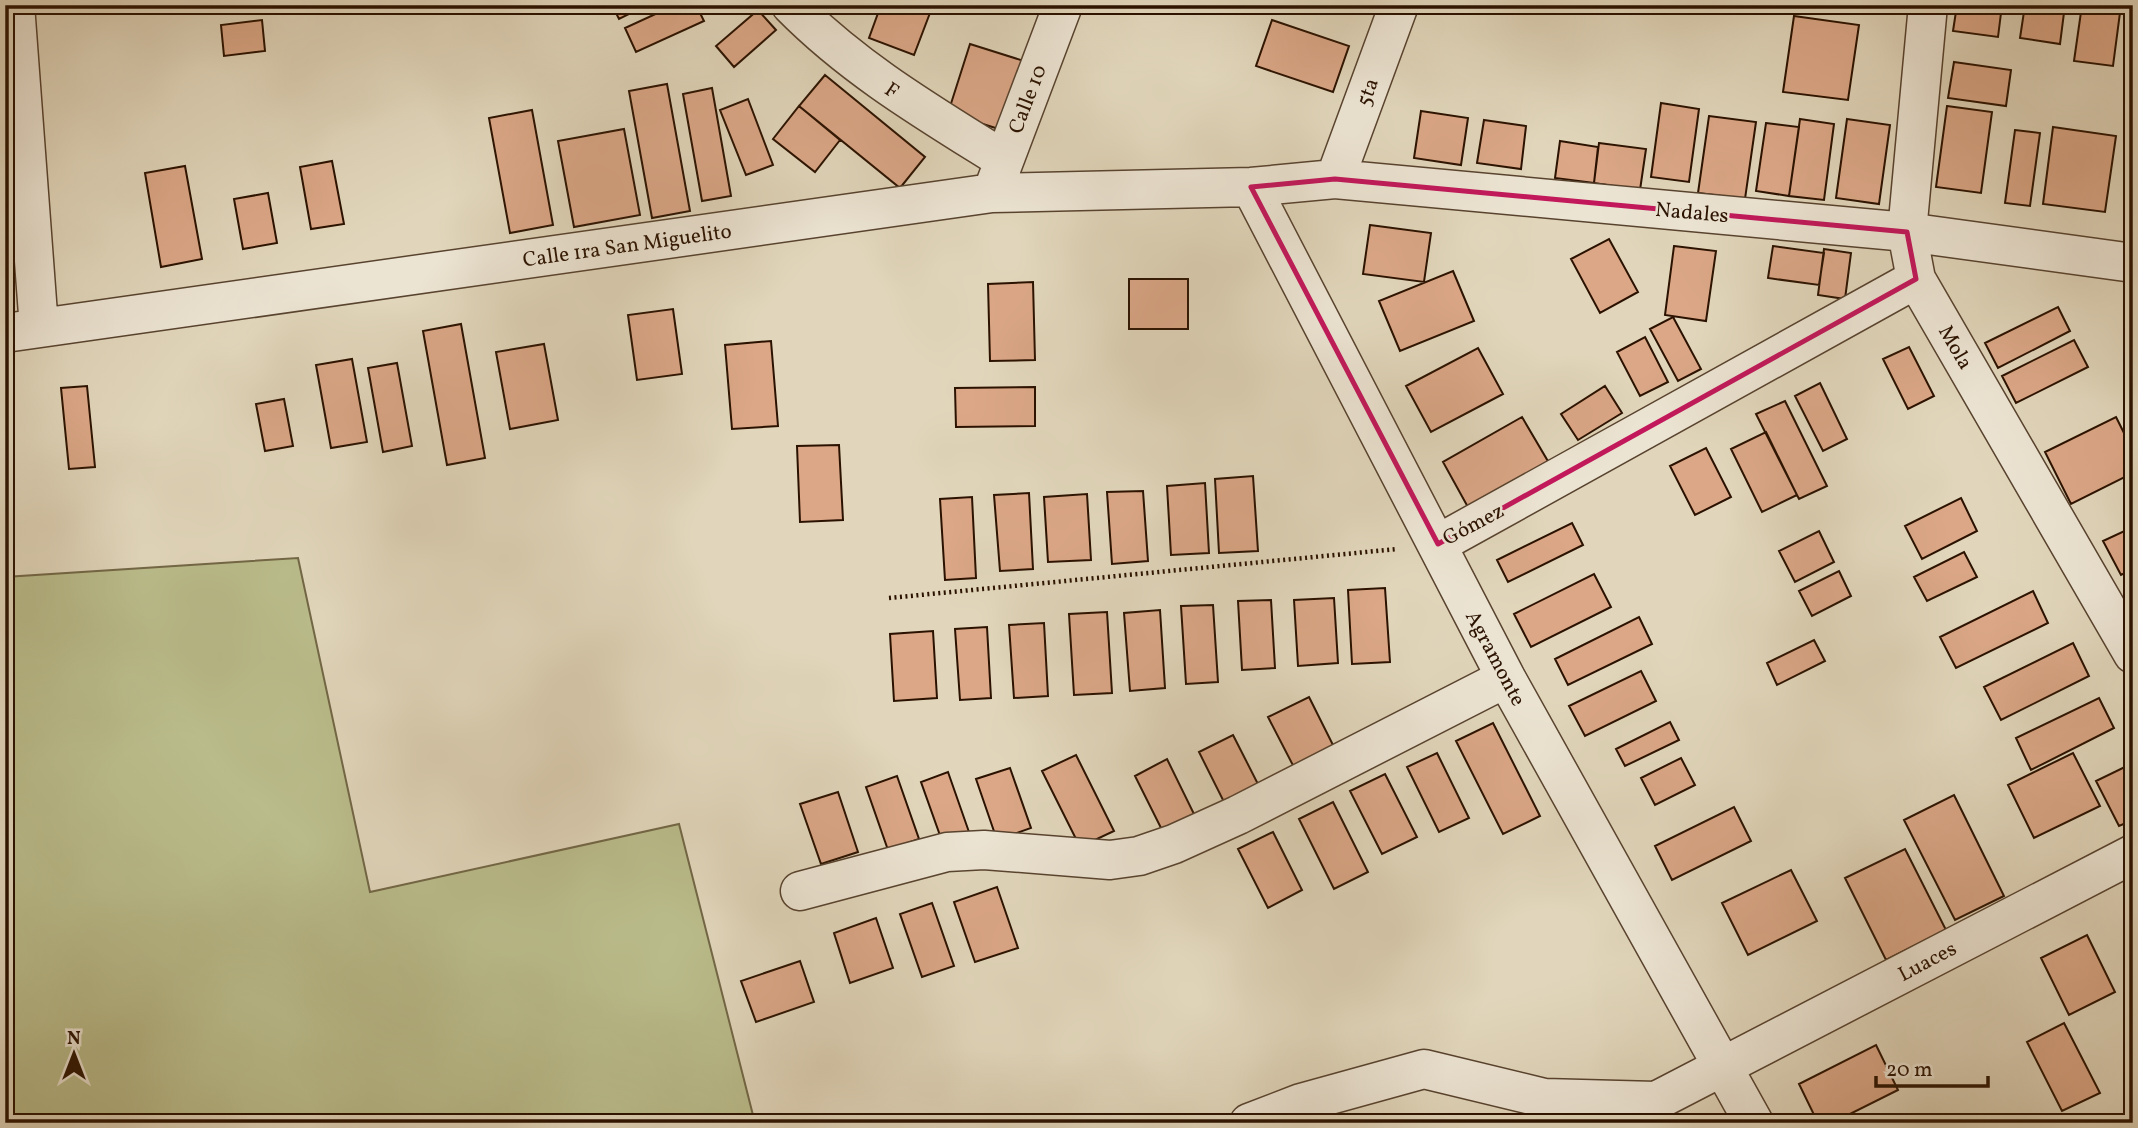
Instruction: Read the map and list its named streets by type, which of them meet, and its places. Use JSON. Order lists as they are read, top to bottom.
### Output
{
  "streets": {
    "street": [
      "F",
      "5ta",
      "Calle 10",
      "Nadales",
      "Calle 1ra San Miguelito",
      "Mola",
      "Gómez",
      "Agramonte",
      "Luaces"
    ]
  },
  "crossings": [
    ["F", "Calle 10"],
    ["F", "Calle 1ra San Miguelito"],
    ["5ta", "Nadales"],
    ["Calle 10", "Calle 1ra San Miguelito"],
    ["Nadales", "Calle 1ra San Miguelito"],
    ["Nadales", "Mola"],
    ["Nadales", "Agramonte"],
    ["Calle 1ra San Miguelito", "Agramonte"],
    ["Mola", "Gómez"],
    ["Gómez", "Agramonte"],
    ["Agramonte", "Luaces"]
  ],
  "scale_bar": "20 m",
  "north": "top"
}
